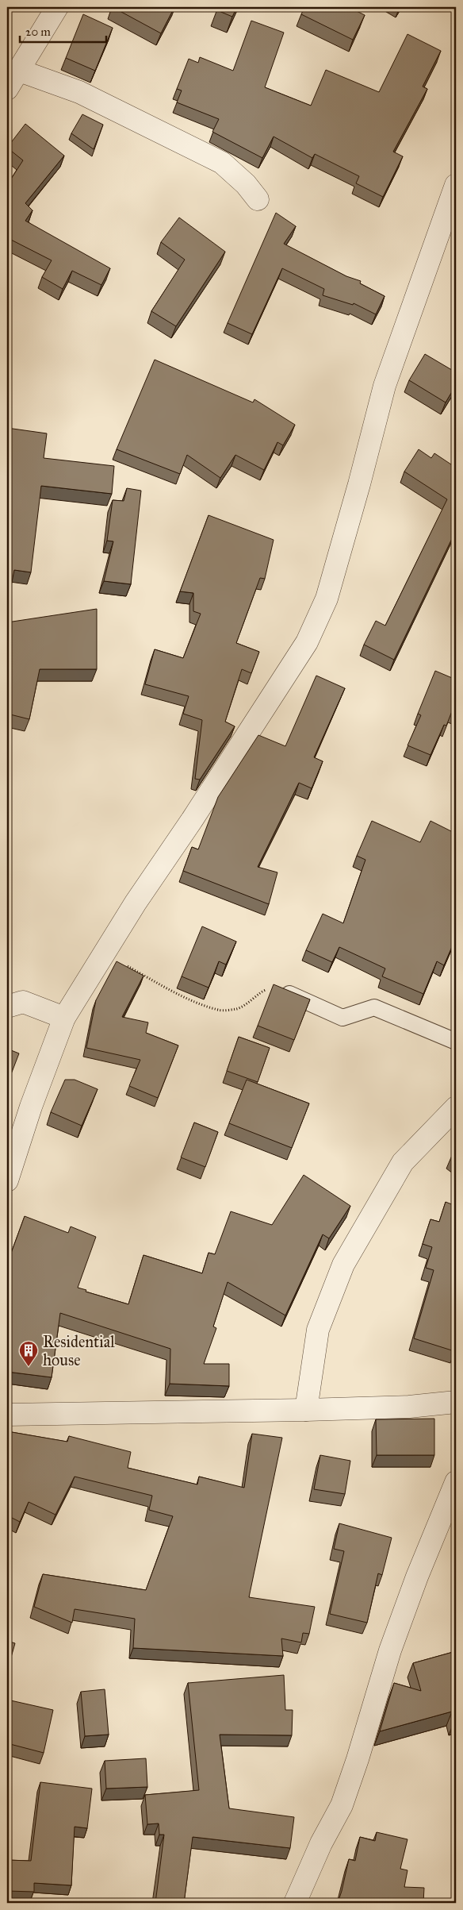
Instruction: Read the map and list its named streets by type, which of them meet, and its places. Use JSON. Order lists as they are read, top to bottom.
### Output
{
  "places": {
    "building": ["Residential house"]
  },
  "scale_bar": "20 m"
}
